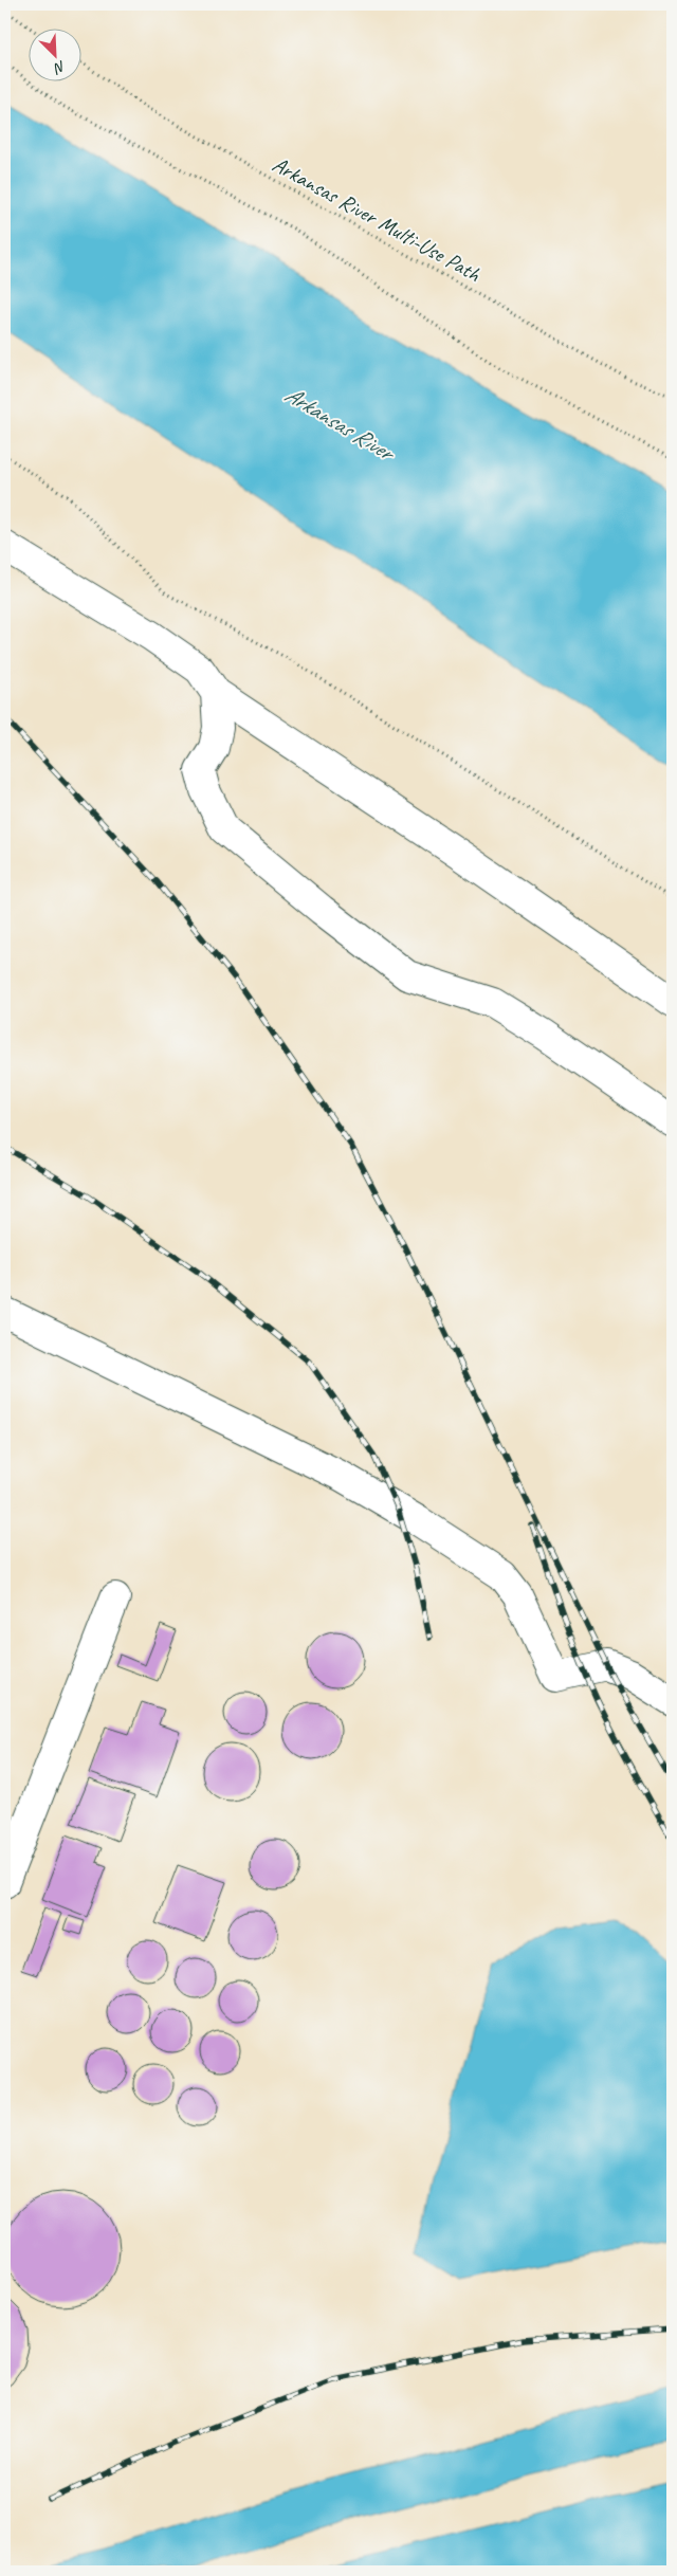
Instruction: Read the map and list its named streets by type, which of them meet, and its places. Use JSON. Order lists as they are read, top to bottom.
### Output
{
  "streets": {
    "path": ["Arkansas River Multi-Use Path"]
  },
  "water": ["Arkansas River"],
  "north": "bottom right"
}
